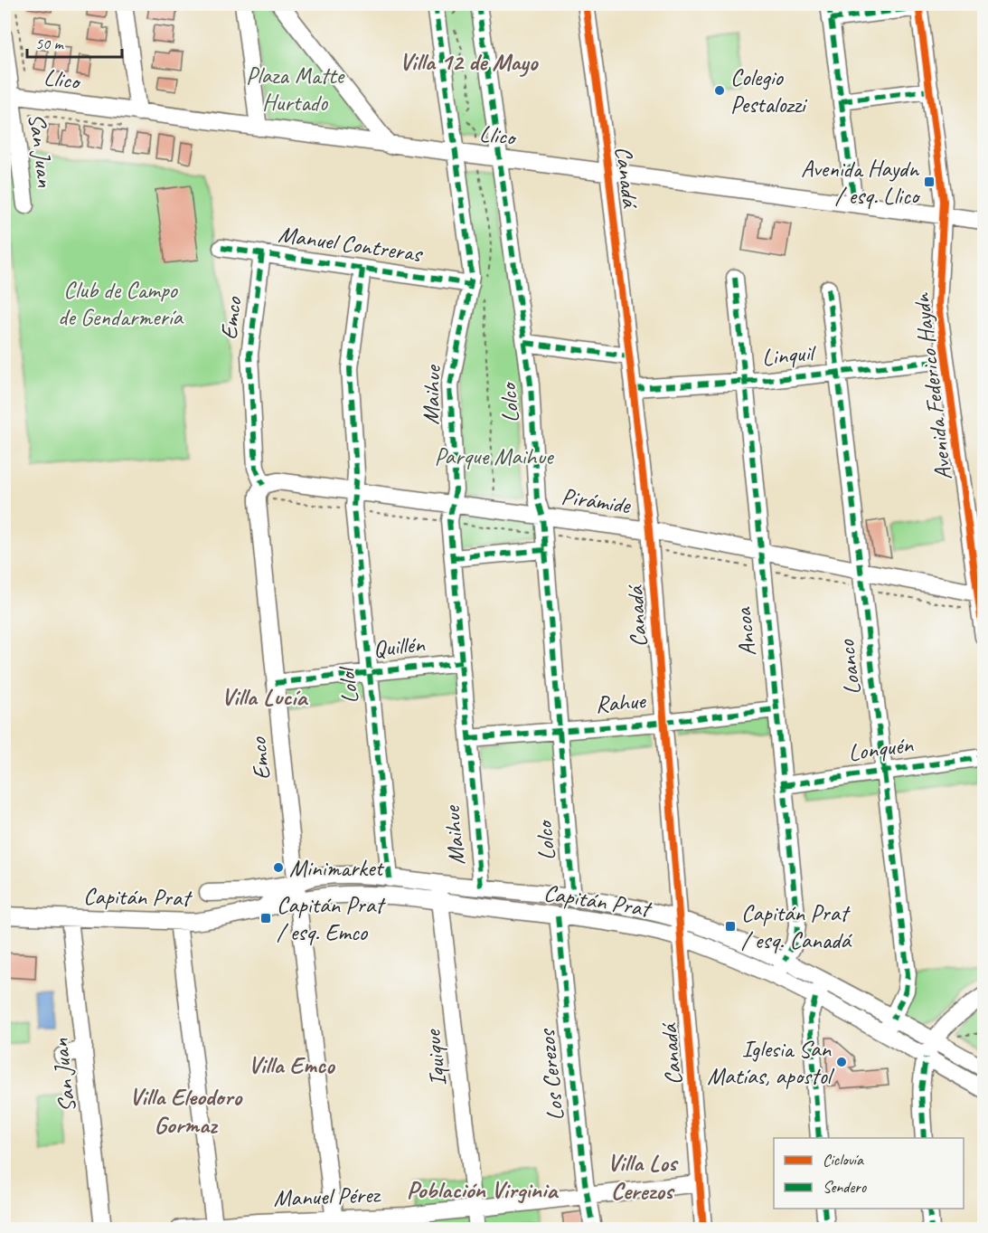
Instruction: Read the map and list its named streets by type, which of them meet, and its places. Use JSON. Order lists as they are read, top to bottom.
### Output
{
  "streets": {
    "street": [
      "Llico",
      "San Juan",
      "Canadá",
      "Manuel Contreras",
      "Emco",
      "Linquil",
      "Avenida Federico Haydn",
      "Maihue",
      "Lolco",
      "Pirámide",
      "Ancoa",
      "Quillén",
      "Loanco",
      "Lolol",
      "Rahue",
      "Lonquén",
      "Capitán Prat",
      "Iquique",
      "Los Cerezos",
      "Manuel Pérez"
    ]
  },
  "crossings": [
    ["Llico", "San Juan"],
    ["Llico", "Canadá"],
    ["Llico", "Avenida Federico Haydn"],
    ["Llico", "Maihue"],
    ["Llico", "Lolco"],
    ["San Juan", "Capitán Prat"],
    ["Canadá", "Linquil"],
    ["Canadá", "Pirámide"],
    ["Canadá", "Rahue"],
    ["Canadá", "Capitán Prat"],
    ["Canadá", "Manuel Pérez"],
    ["Manuel Contreras", "Emco"],
    ["Manuel Contreras", "Maihue"],
    ["Manuel Contreras", "Lolol"],
    ["Emco", "Pirámide"],
    ["Emco", "Quillén"],
    ["Emco", "Capitán Prat"],
    ["Emco", "Manuel Pérez"],
    ["Linquil", "Avenida Federico Haydn"],
    ["Linquil", "Ancoa"],
    ["Linquil", "Loanco"],
    ["Avenida Federico Haydn", "Pirámide"],
    ["Maihue", "Pirámide"],
    ["Maihue", "Quillén"],
    ["Maihue", "Rahue"],
    ["Maihue", "Capitán Prat"],
    ["Lolco", "Pirámide"],
    ["Lolco", "Rahue"],
    ["Lolco", "Capitán Prat"],
    ["Pirámide", "Ancoa"],
    ["Pirámide", "Loanco"],
    ["Pirámide", "Lolol"],
    ["Ancoa", "Rahue"],
    ["Ancoa", "Lonquén"],
    ["Ancoa", "Capitán Prat"],
    ["Quillén", "Lolol"],
    ["Loanco", "Lonquén"],
    ["Loanco", "Capitán Prat"],
    ["Lolol", "Capitán Prat"],
    ["Capitán Prat", "Iquique"],
    ["Capitán Prat", "Los Cerezos"],
    ["Iquique", "Manuel Pérez"],
    ["Los Cerezos", "Manuel Pérez"]
  ],
  "districts": [
    "Villa 12 de Mayo",
    "Villa Lucía",
    "Villa Emco",
    "Villa Eleodoro Gormaz",
    "Villa Los Cerezos",
    "Población Virginia"
  ],
  "parks": ["Plaza Matte Hurtado", "Club de Campo de Gendarmería", "Parque Maihue"],
  "places": {
    "other": ["Colegio Pestalozzi", "Minimarket", "Iglesia San Matías, apostol"],
    "transit": ["Avenida Haydn / esq. Llico", "Capitán Prat / esq. Emco", "Capitán Prat / esq. Canadá"]
  },
  "legend": ["Ciclovía", "Sendero"],
  "scale_bar": "50 m"
}
